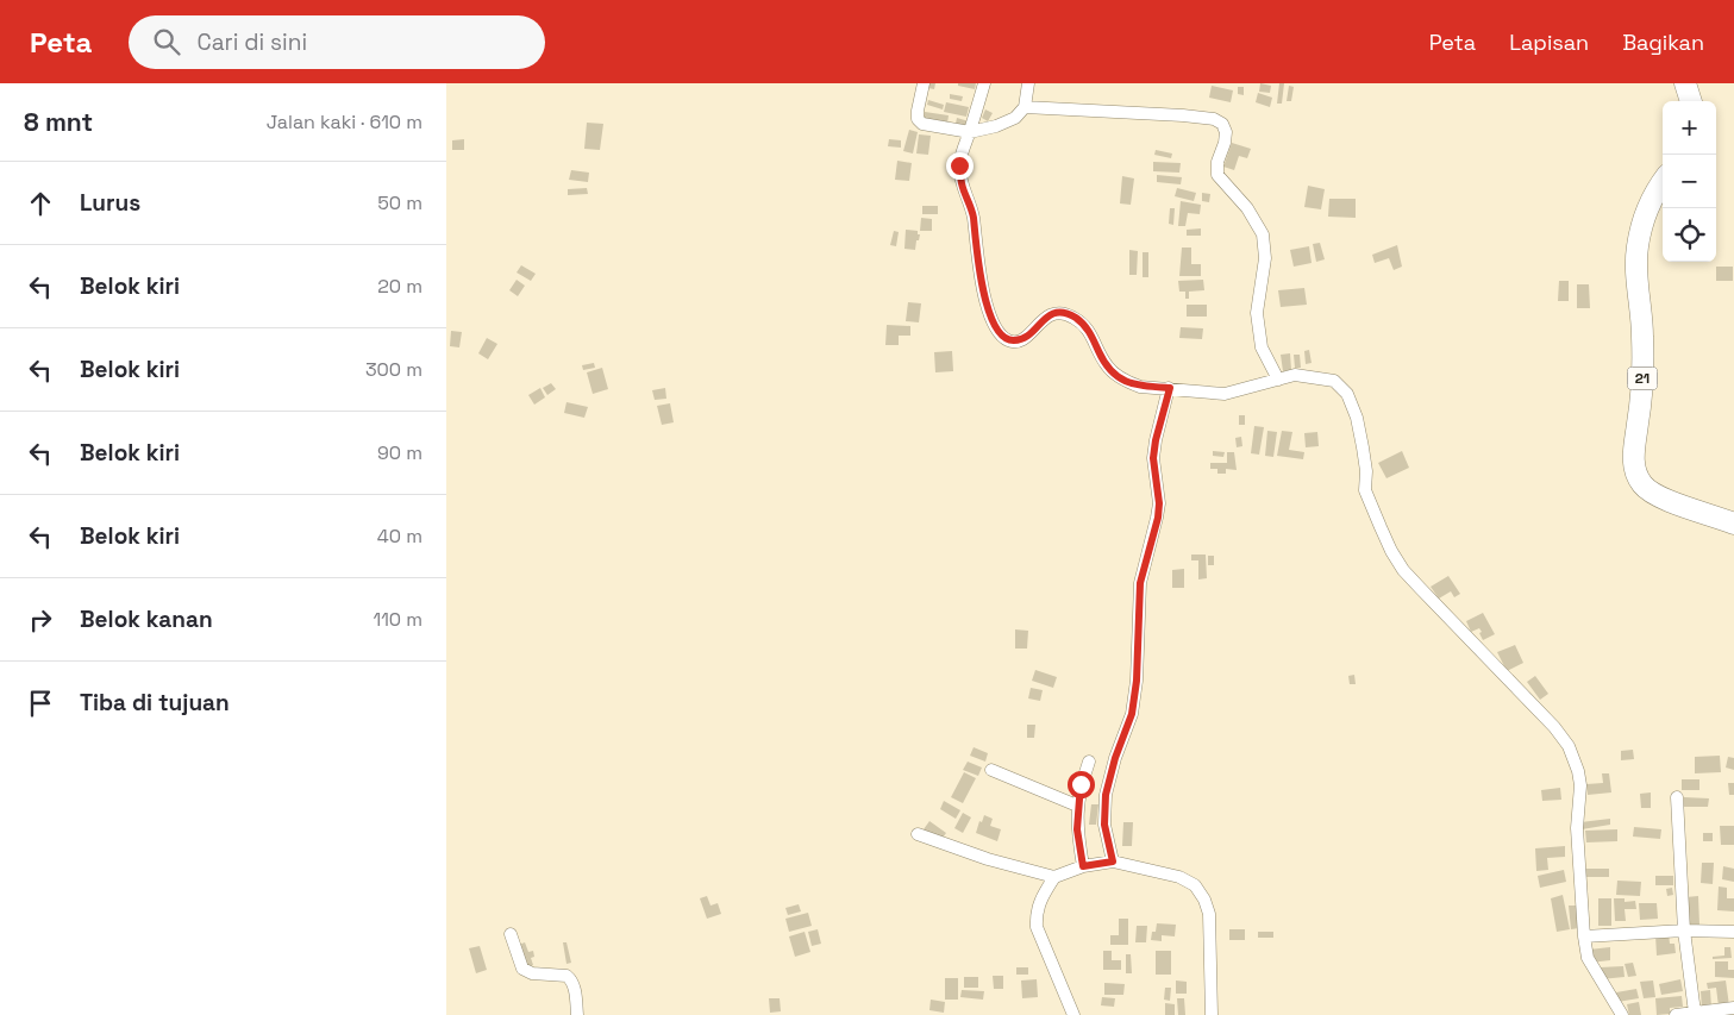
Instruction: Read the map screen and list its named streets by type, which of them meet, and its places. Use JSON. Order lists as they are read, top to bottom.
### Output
{
  "streets": {
    "highway": ["21"]
  },
  "page": {
    "header": "Peta",
    "search": "Cari di sini",
    "nav": ["Peta", "Lapisan", "Bagikan"],
    "heading": ["8 mnt", "Jalan kaki · 610 m"],
    "map_buttons": ["+", "−"],
    "list": [
      ["Lurus", "50 m"],
      ["Belok kiri", "20 m"],
      ["Belok kiri", "300 m"],
      ["Belok kiri", "90 m"],
      ["Belok kiri", "40 m"],
      ["Belok kanan", "110 m"],
      "Tiba di tujuan"
    ]
  }
}
